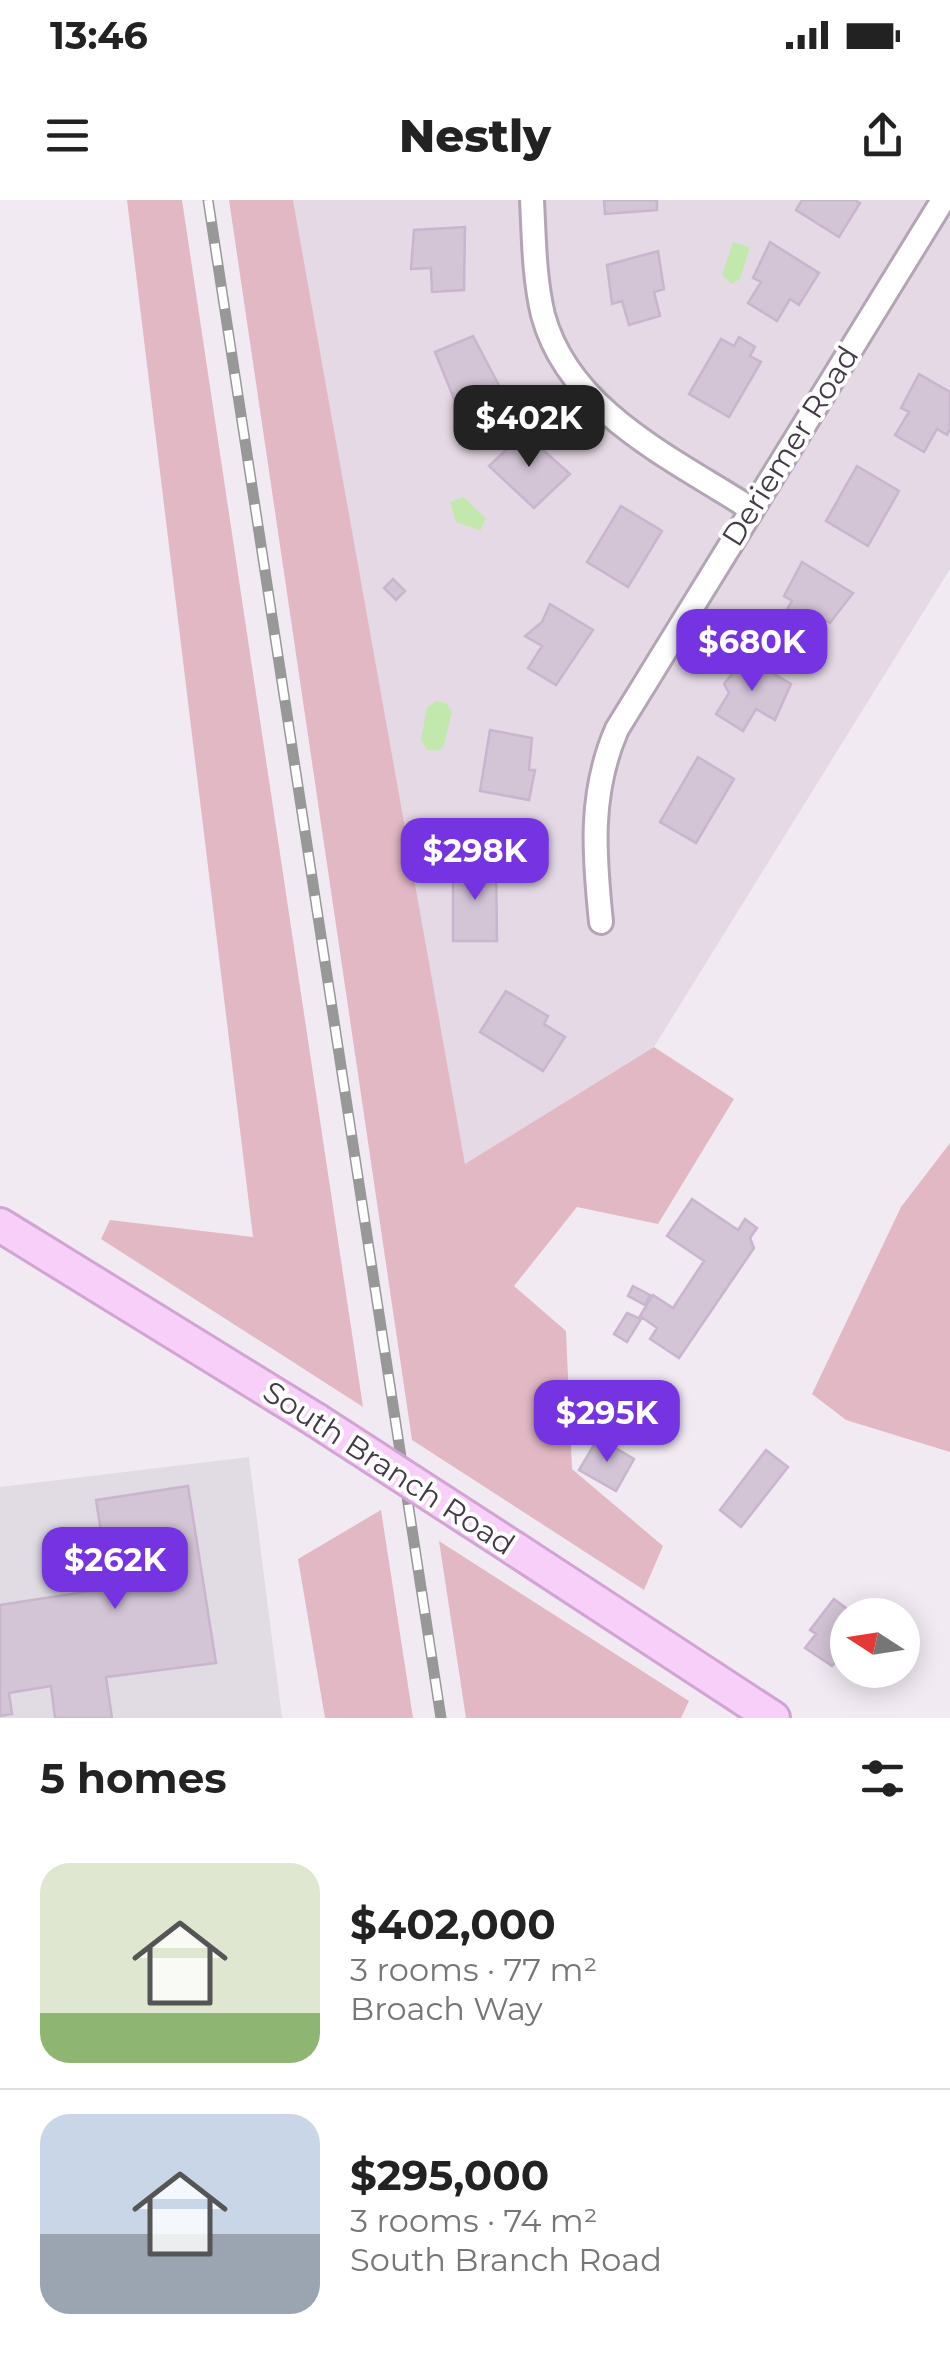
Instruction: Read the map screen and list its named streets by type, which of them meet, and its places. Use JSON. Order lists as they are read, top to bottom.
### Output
{
  "streets": {
    "street": ["Deriemer Road", "South Branch Road"]
  },
  "north": "left",
  "page": {
    "status": "13:46",
    "header": "Nestly",
    "price": [
      "$402K",
      "$680K",
      "$298K",
      "$295K",
      "$262K"
    ],
    "heading": "5 homes",
    "list": [
      {
        "name": "$402,000",
        "note": "3 rooms · 77 m² · Broach Way"
      },
      {
        "name": "$295,000",
        "note": "3 rooms · 74 m² · South Branch Road"
      }
    ]
  }
}
